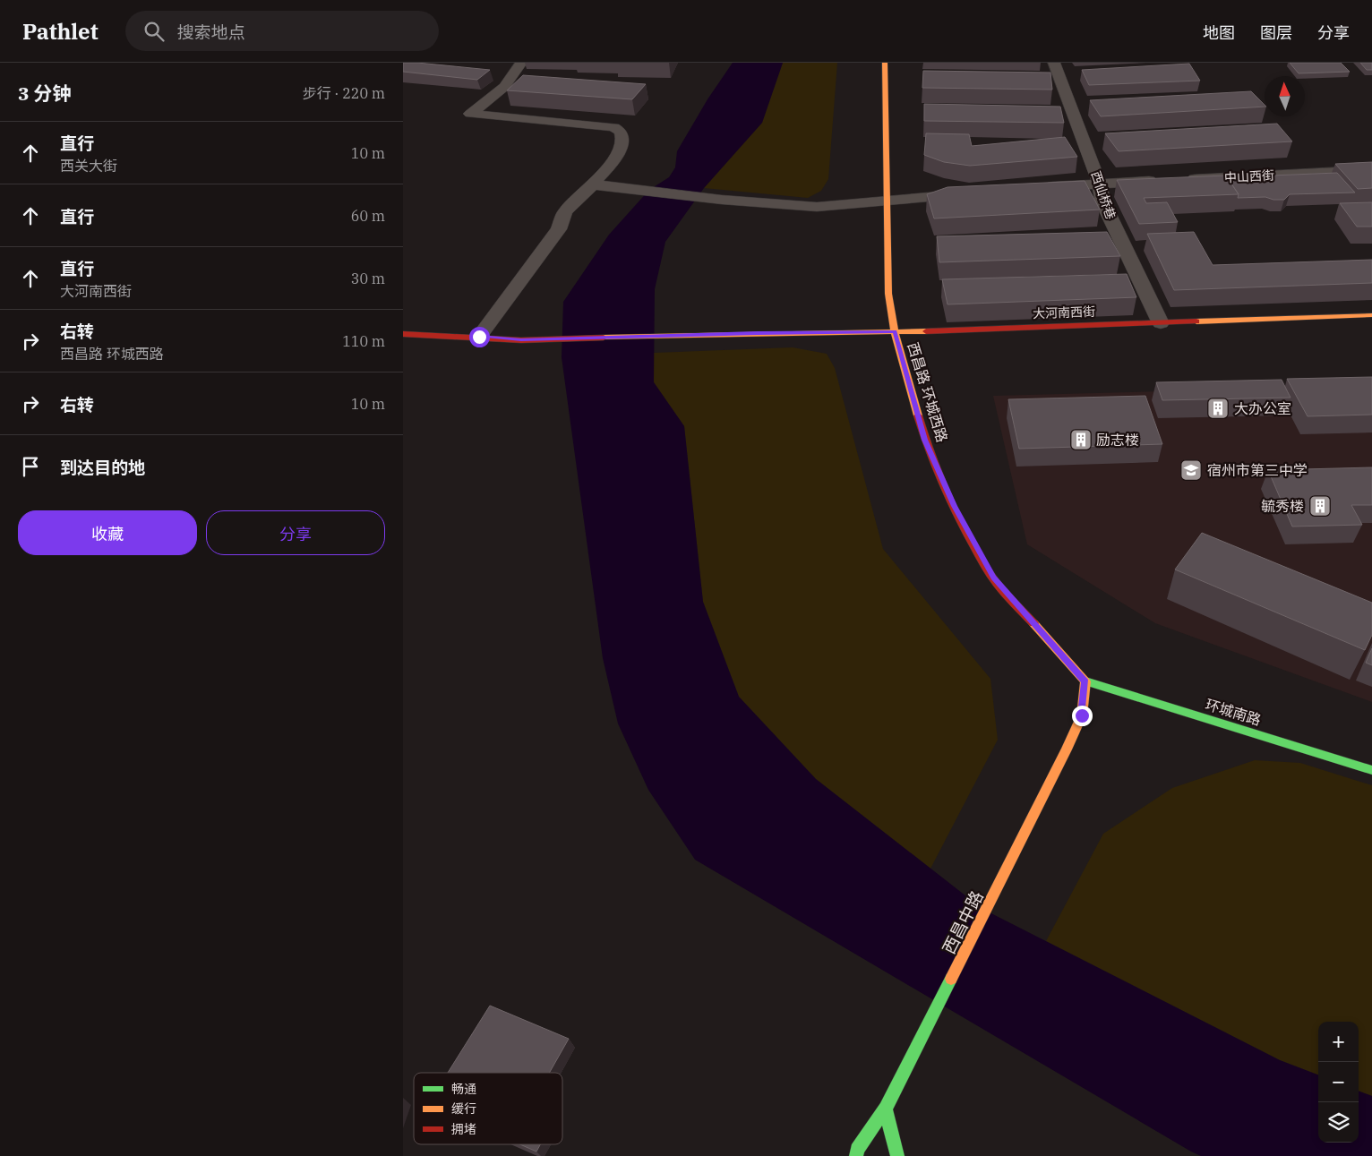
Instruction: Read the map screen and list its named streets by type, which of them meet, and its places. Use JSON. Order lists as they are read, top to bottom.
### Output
{
  "streets": {
    "main road": [
      "大河南西街",
      "西昌路 环城西路",
      "环城南路",
      "西昌中路"
    ],
    "street": ["中山西街", "西仙桥巷"]
  },
  "crossings": [
    ["西仙桥巷", "大河南西街"],
    ["大河南西街", "西昌路 环城西路"],
    ["西昌路 环城西路", "环城南路"],
    ["西昌路 环城西路", "西昌中路"],
    ["环城南路", "西昌中路"]
  ],
  "places": {
    "building": ["大办公室", "励志楼", "毓秀楼"],
    "school or university": ["宿州市第三中学"]
  },
  "legend": ["畅通", "缓行", "拥堵"],
  "north": "top",
  "page": {
    "header": "Pathlet",
    "search": "搜索地点",
    "nav": ["地图", "图层", "分享"],
    "heading": ["3 分钟", "步行 · 220 m"],
    "list": [
      ["直行", "西关大街", "10 m"],
      ["直行", "60 m"],
      ["直行", "大河南西街", "30 m"],
      ["右转", "西昌路 环城西路", "110 m"],
      ["右转", "10 m"],
      "到达目的地"
    ],
    "buttons": ["收藏", "分享"],
    "map_buttons": ["+", "−"]
  }
}
